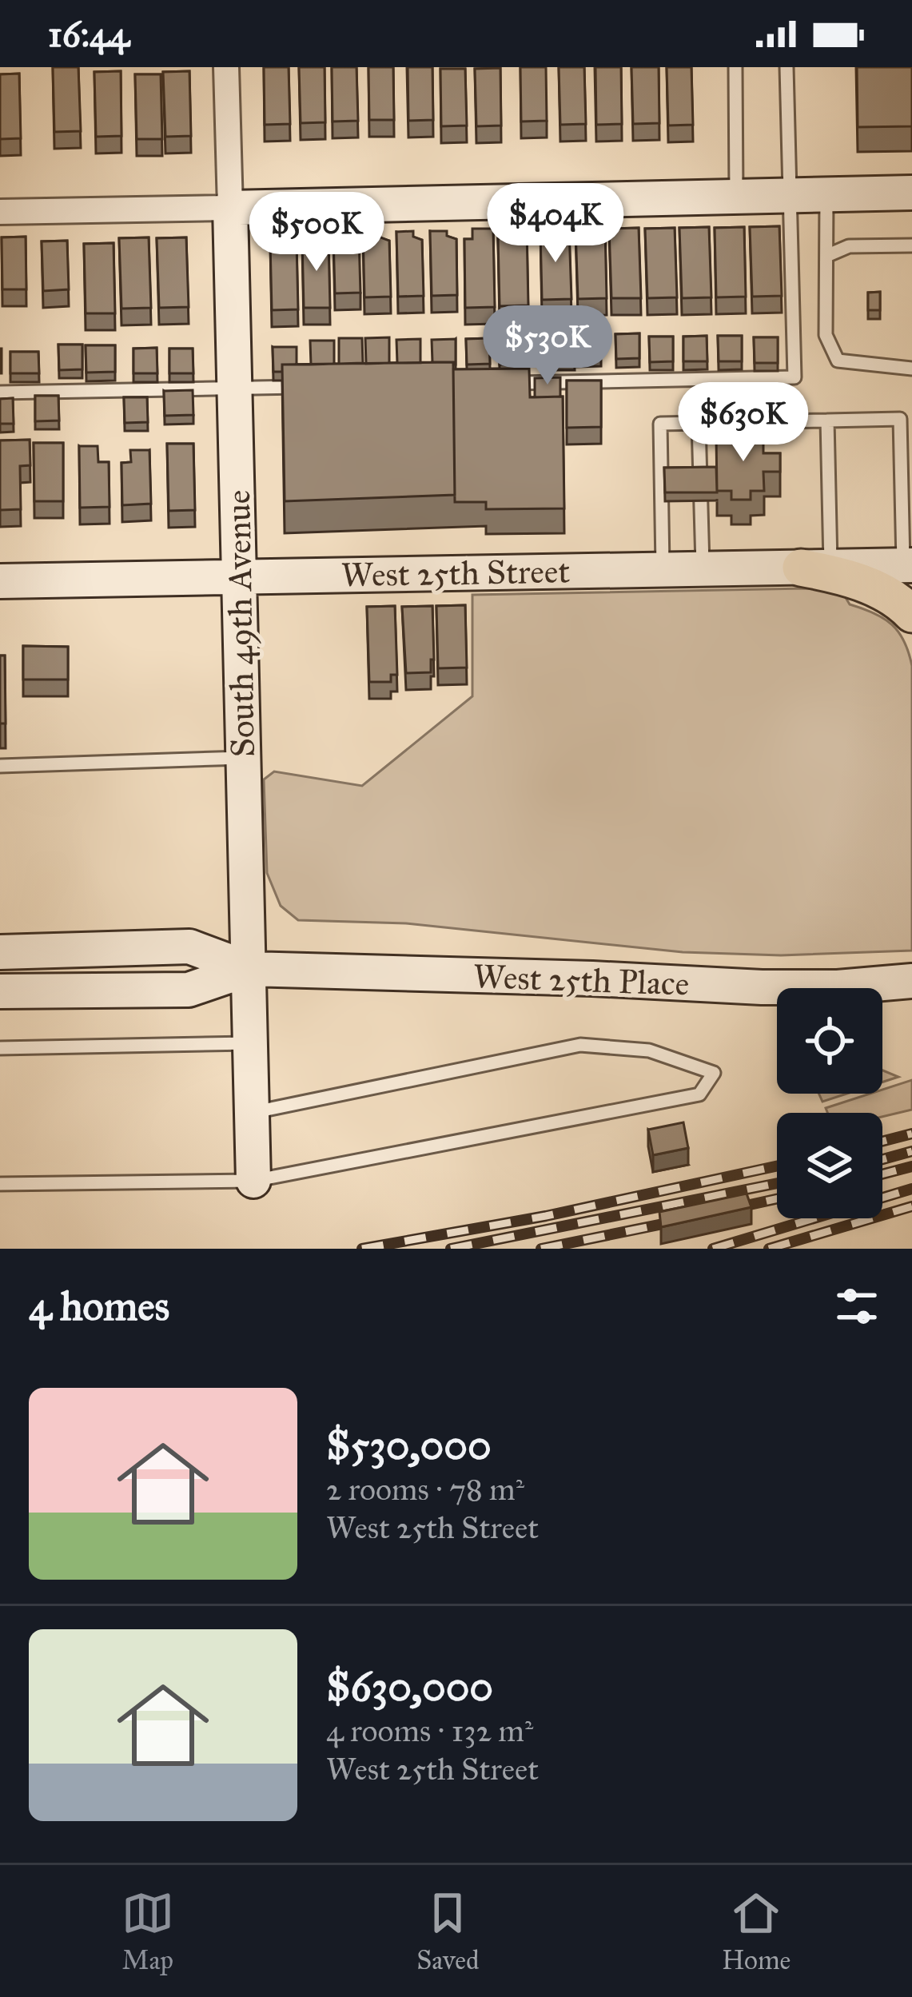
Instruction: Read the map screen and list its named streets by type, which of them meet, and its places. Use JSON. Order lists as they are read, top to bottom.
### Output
{
  "streets": {
    "street": ["West 25th Street", "South 49th Avenue", "West 25th Place"]
  },
  "crossings": [
    ["West 25th Street", "South 49th Avenue"],
    ["South 49th Avenue", "West 25th Place"]
  ],
  "page": {
    "status": "16:44",
    "price": [
      "$404K",
      "$500K",
      "$530K",
      "$630K"
    ],
    "heading": "4 homes",
    "list": [
      {
        "name": "$530,000",
        "note": "2 rooms · 78 m² · West 25th Street"
      },
      {
        "name": "$630,000",
        "note": "4 rooms · 132 m² · West 25th Street"
      }
    ],
    "tabs": ["Map", "Saved", "Home"]
  }
}
